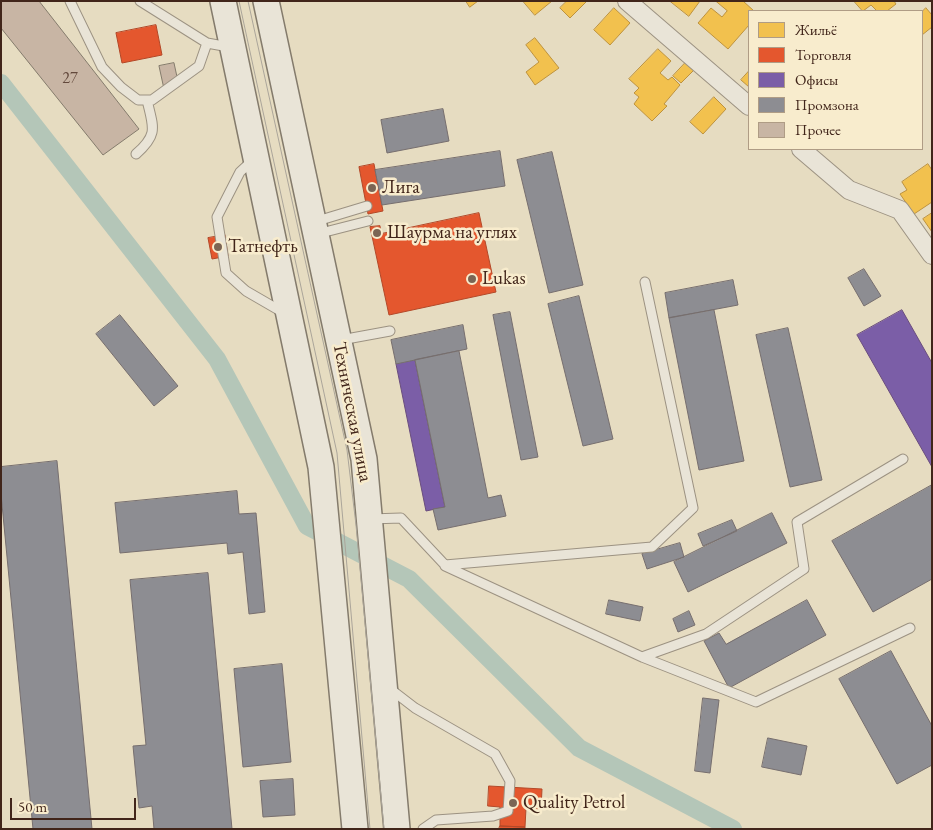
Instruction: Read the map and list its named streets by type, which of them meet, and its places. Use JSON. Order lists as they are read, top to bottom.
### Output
{
  "streets": {
    "main road": ["Техническая улица"]
  },
  "places": [
    "Лига",
    "Шаурма на углях",
    "Татнефть",
    "Lukas",
    "Quality Petrol"
  ],
  "house_numbers": ["27"],
  "legend": [
    "Жильё",
    "Торговля",
    "Офисы",
    "Промзона",
    "Прочее"
  ],
  "scale_bar": "50 m"
}
